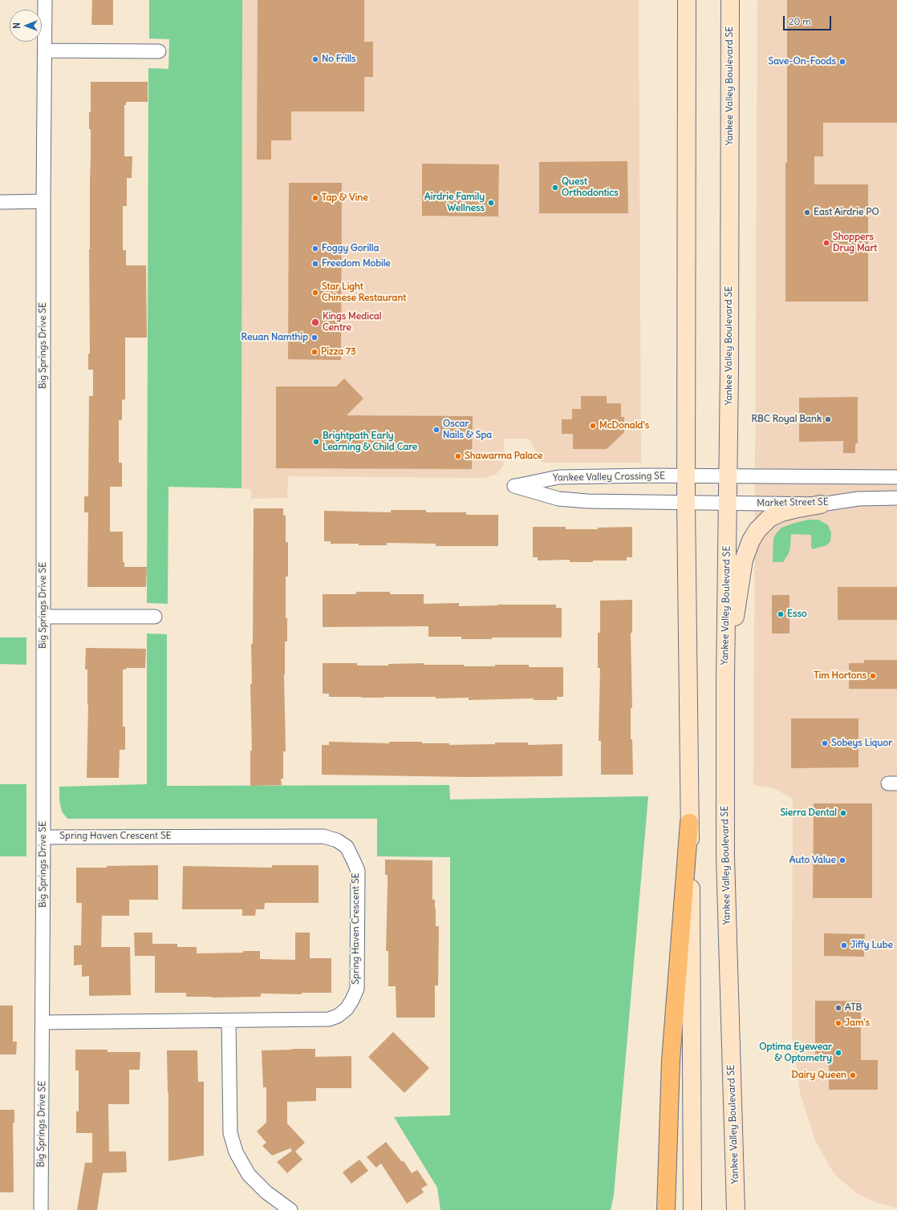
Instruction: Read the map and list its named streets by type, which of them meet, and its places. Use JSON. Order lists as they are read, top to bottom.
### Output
{
  "streets": {
    "main road": ["Yankee Valley Boulevard SE"],
    "street": [
      "Big Springs Drive SE",
      "Yankee Valley Crossing SE",
      "Market Street SE",
      "Spring Haven Crescent SE"
    ]
  },
  "crossings": [
    ["Yankee Valley Boulevard SE", "Yankee Valley Crossing SE"],
    ["Yankee Valley Boulevard SE", "Market Street SE"],
    ["Big Springs Drive SE", "Spring Haven Crescent SE"],
    ["Yankee Valley Crossing SE", "Market Street SE"]
  ],
  "places": [
    "No Frills",
    "Save-On-Foods",
    "Quest Orthodontics",
    "Tap & Vine",
    "Airdrie Family Wellness",
    "East Airdrie PO",
    "Shoppers Drug Mart",
    "Foggy Gorilla",
    "Freedom Mobile",
    "Star Light Chinese Restaurant",
    "Kings Medical Centre",
    "Reuan Namthip",
    "Pizza 73",
    "RBC Royal Bank",
    "McDonald's",
    "Oscar Nails & Spa",
    "Brightpath Early Learning & Child Care",
    "Shawarma Palace",
    "Esso",
    "Tim Hortons",
    "Sobeys Liquor",
    "Sierra Dental",
    "Auto Value",
    "Jiffy Lube",
    "ATB",
    "Jam's",
    "Optima Eyewear & Optometry",
    "Dairy Queen"
  ],
  "scale_bar": "20 m",
  "north": "left"
}
